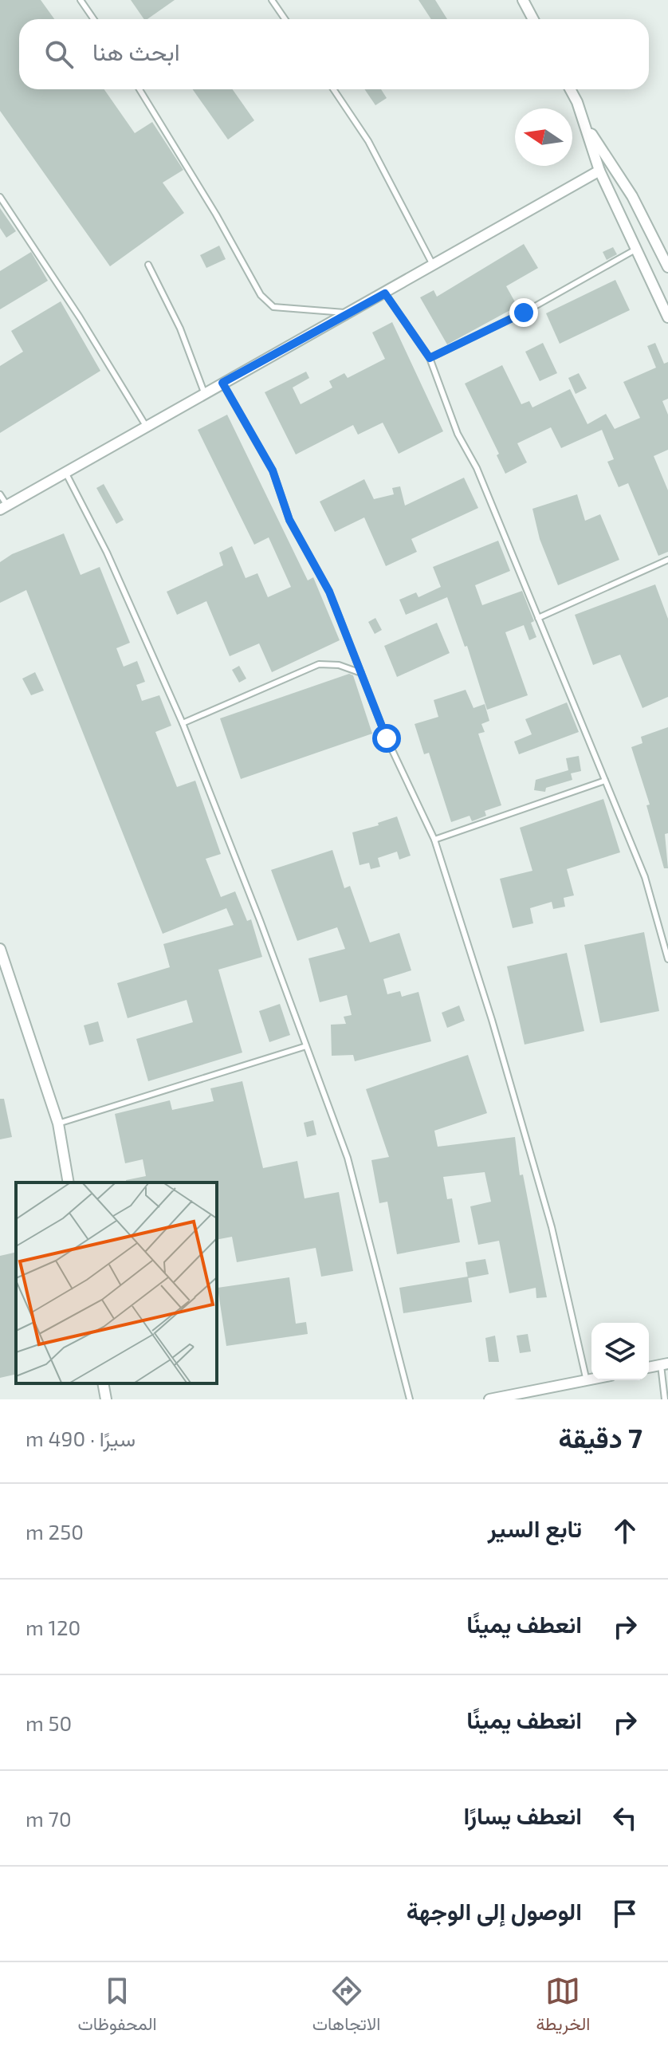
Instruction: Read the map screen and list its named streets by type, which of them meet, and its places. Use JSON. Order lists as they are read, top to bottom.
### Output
{
  "north": "left",
  "page": {
    "search": "ابحث هنا",
    "heading": ["7 دقيقة", "سيرًا · 490 m"],
    "list": [
      ["تابع السير", "250 m"],
      ["انعطف يمينًا", "120 m"],
      ["انعطف يمينًا", "50 m"],
      ["انعطف يسارًا", "70 m"],
      "الوصول إلى الوجهة"
    ],
    "nav": ["الخريطة", "الاتجاهات", "المحفوظات"]
  }
}
